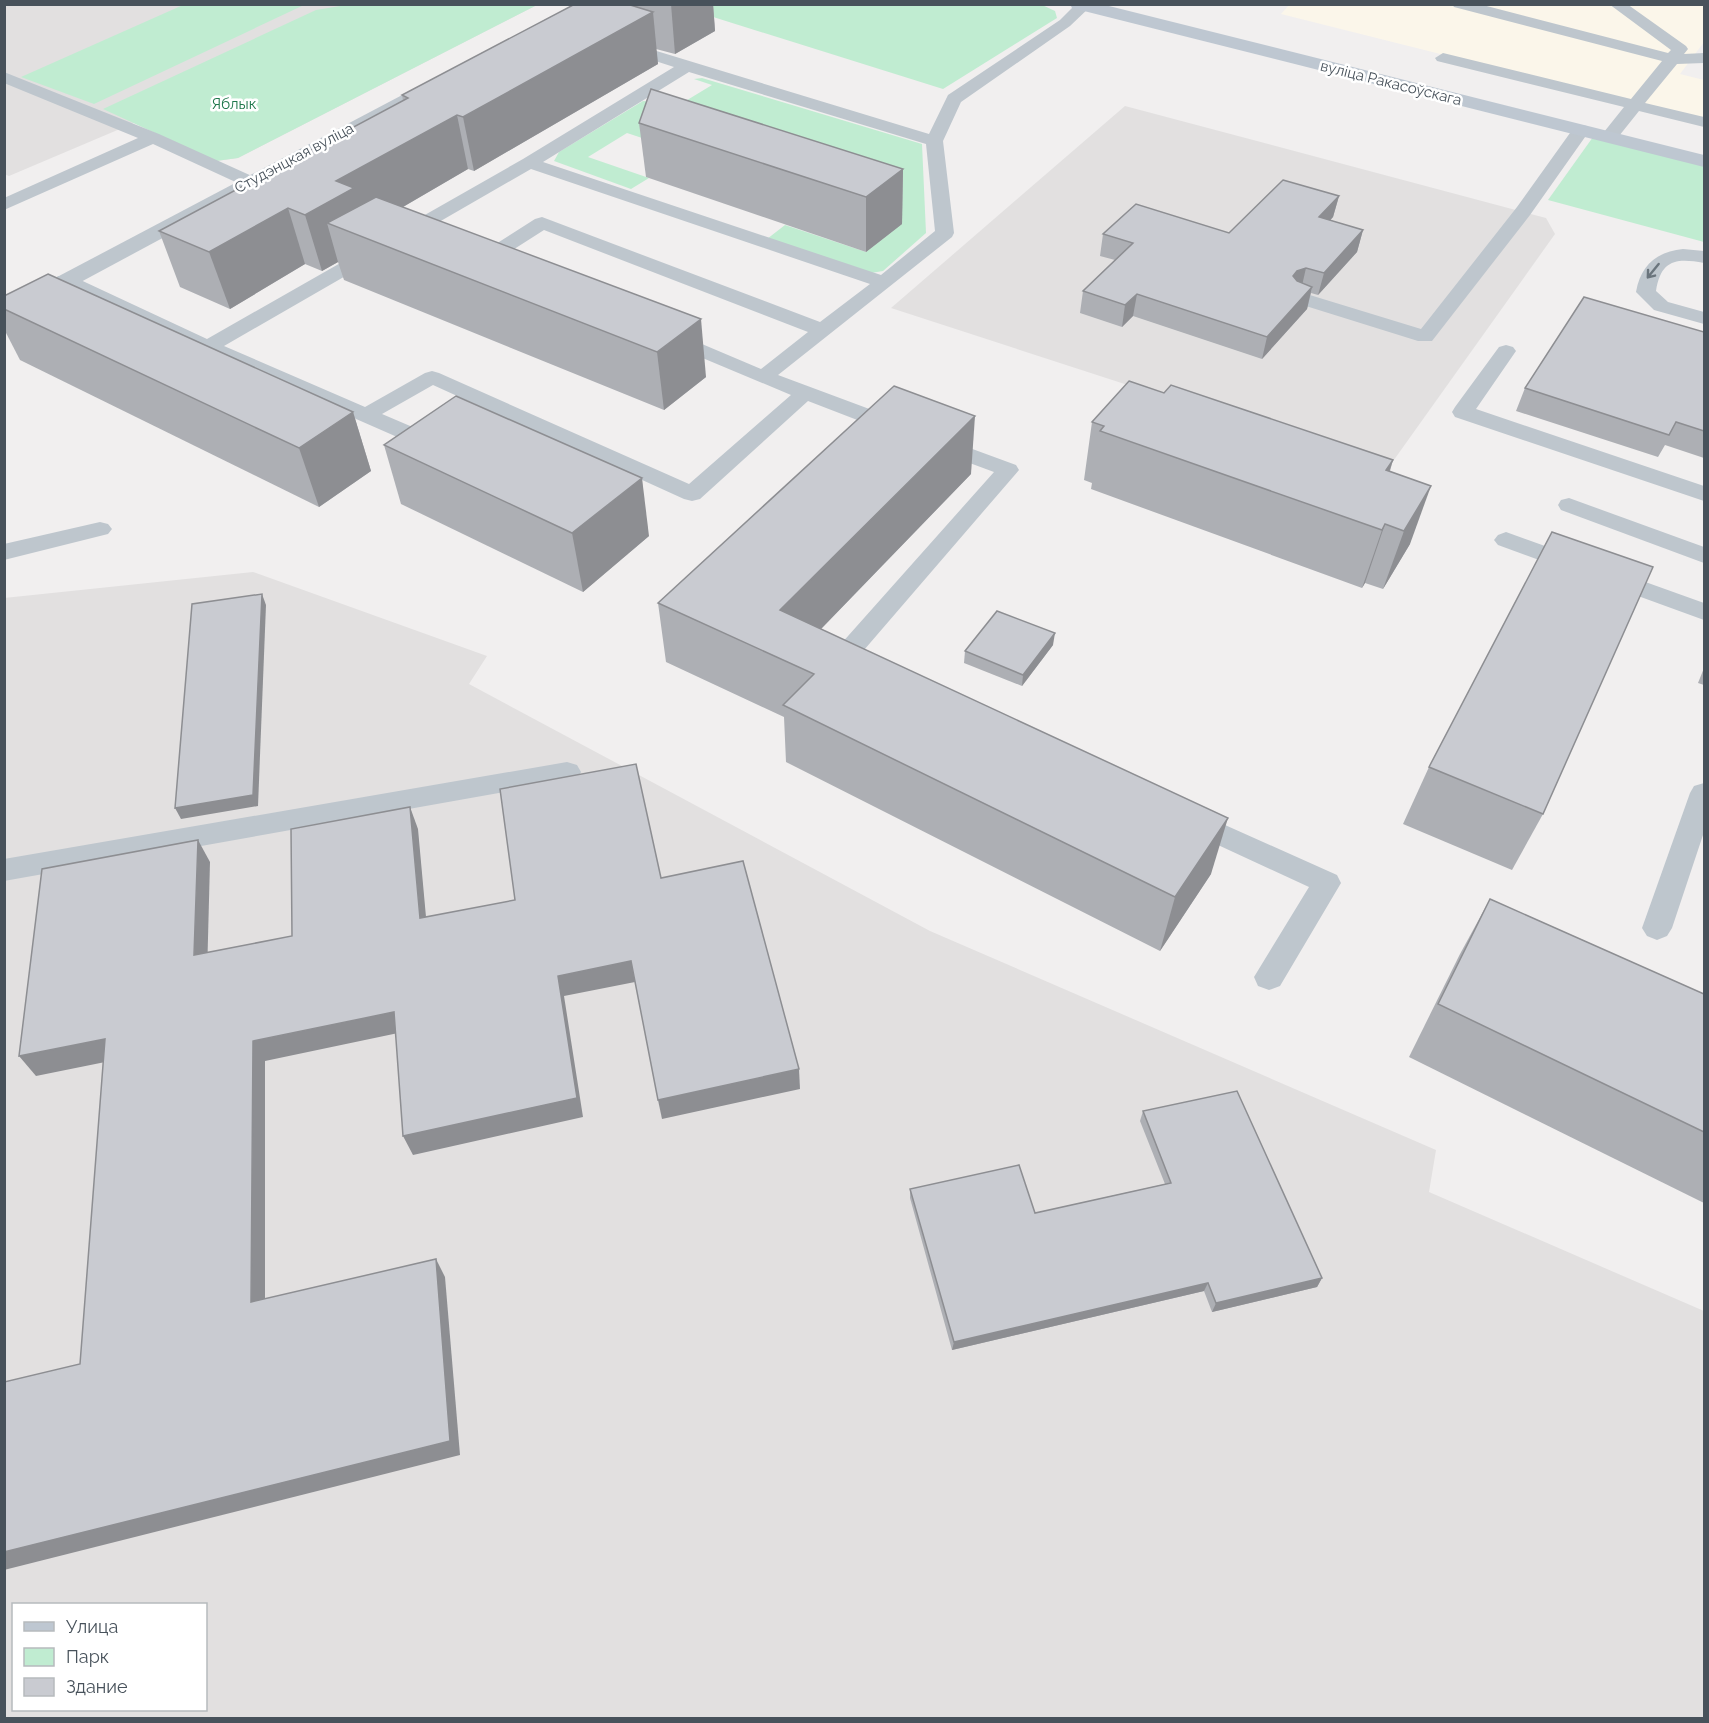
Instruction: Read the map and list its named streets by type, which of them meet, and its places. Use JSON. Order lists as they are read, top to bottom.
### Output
{
  "streets": {
    "main road": ["вуліца Ракасоўскага"],
    "street": ["Студэнцкая вуліца"]
  },
  "parks": ["Яблык"],
  "legend": ["Улица", "Парк", "Здание"]
}
